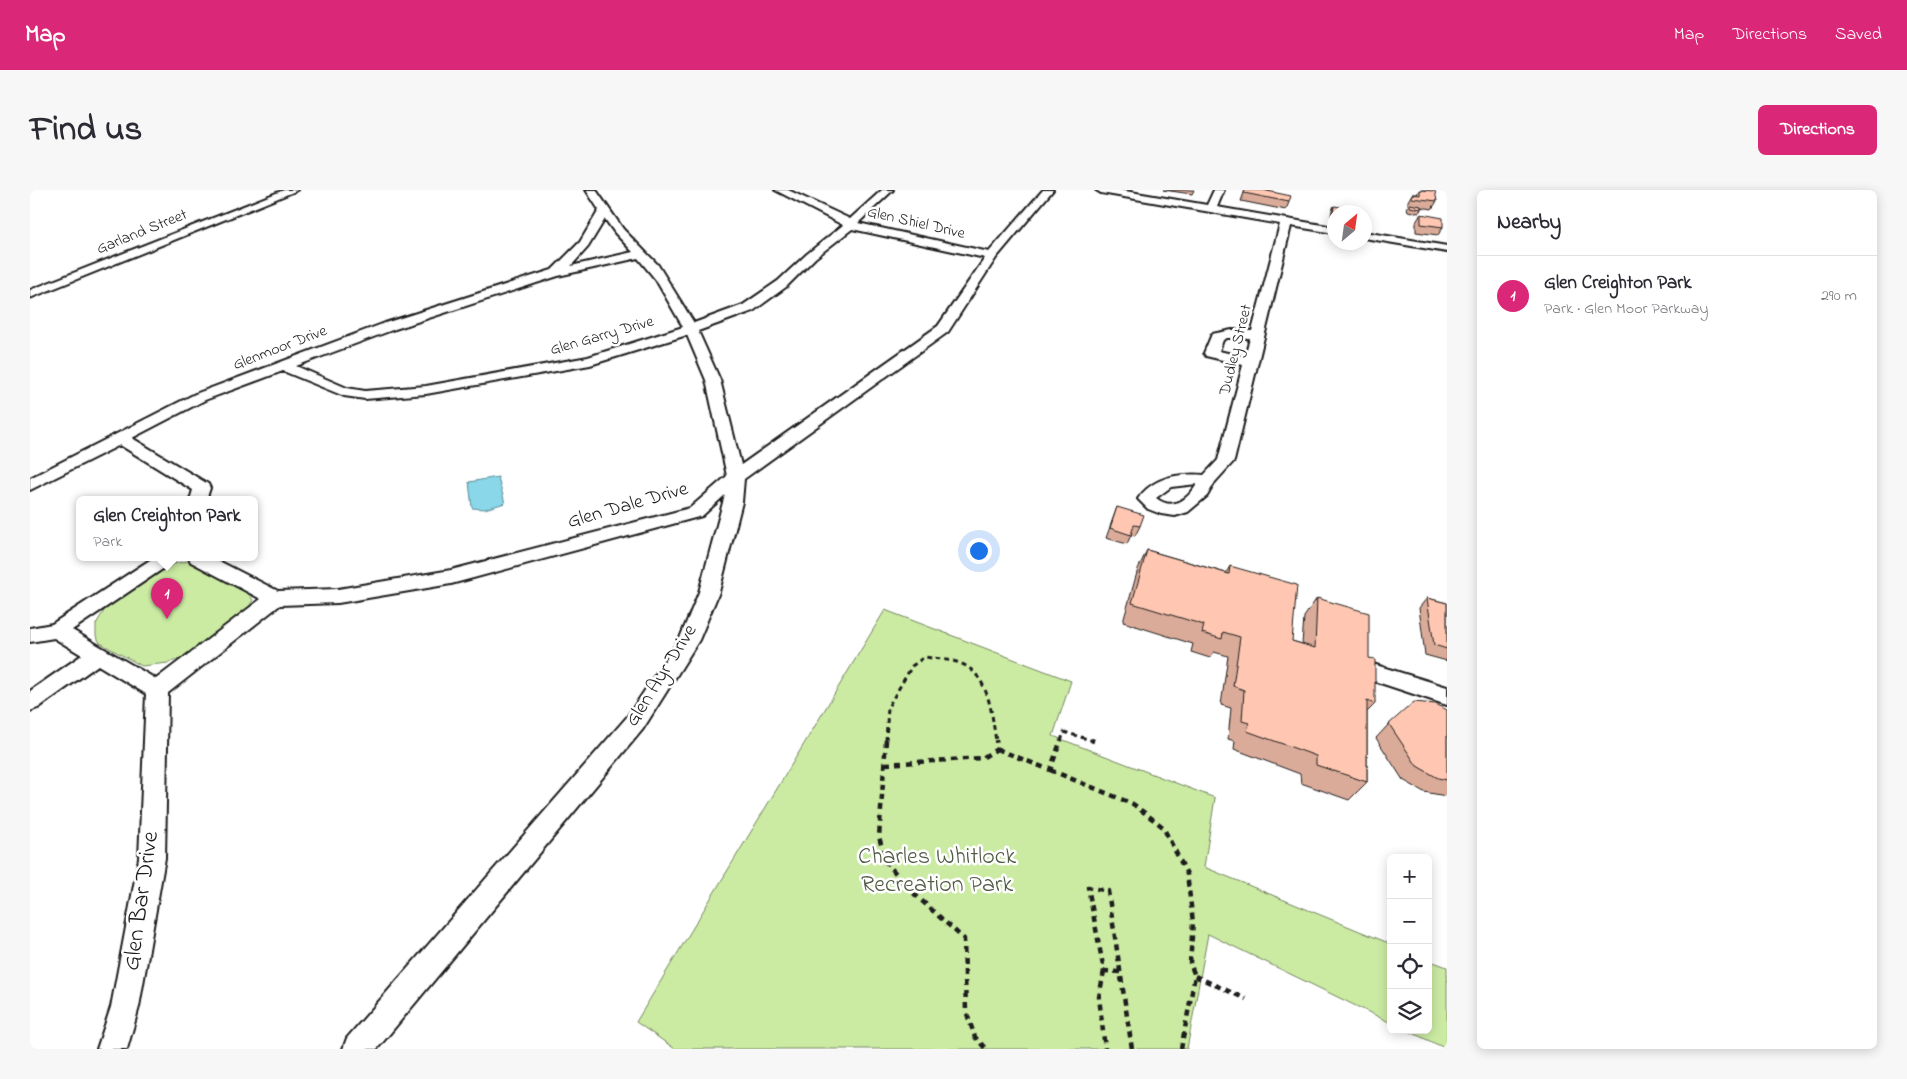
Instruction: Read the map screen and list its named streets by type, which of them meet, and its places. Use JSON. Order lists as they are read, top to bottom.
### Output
{
  "streets": {
    "street": [
      "Glen Shiel Drive",
      "Garland Street",
      "Glen Garry Drive",
      "Glenmoor Drive",
      "Dudley Street",
      "Glen Dale Drive",
      "Glen Ayr Drive",
      "Glen Bar Drive"
    ]
  },
  "crossings": [
    ["Glen Shiel Drive", "Glen Garry Drive"],
    ["Glen Shiel Drive", "Glen Dale Drive"],
    ["Glen Garry Drive", "Glenmoor Drive"],
    ["Glen Garry Drive", "Glen Ayr Drive"],
    ["Glenmoor Drive", "Glen Ayr Drive"],
    ["Glen Dale Drive", "Glen Ayr Drive"]
  ],
  "parks": ["Charles Whitlock Recreation Park"],
  "north": "top right",
  "page": {
    "header": "Map",
    "nav": ["Map", "Directions", "Saved"],
    "title": "Find us",
    "buttons": "Directions",
    "heading": "Nearby",
    "list": [
      {
        "mark": "1",
        "name": "Glen Creighton Park",
        "note": "Park · Glen Moor Parkway",
        "value": "290 m"
      }
    ],
    "popup": ["Glen Creighton Park", "Park"],
    "pins": "1",
    "map_buttons": ["+", "−"]
  }
}
